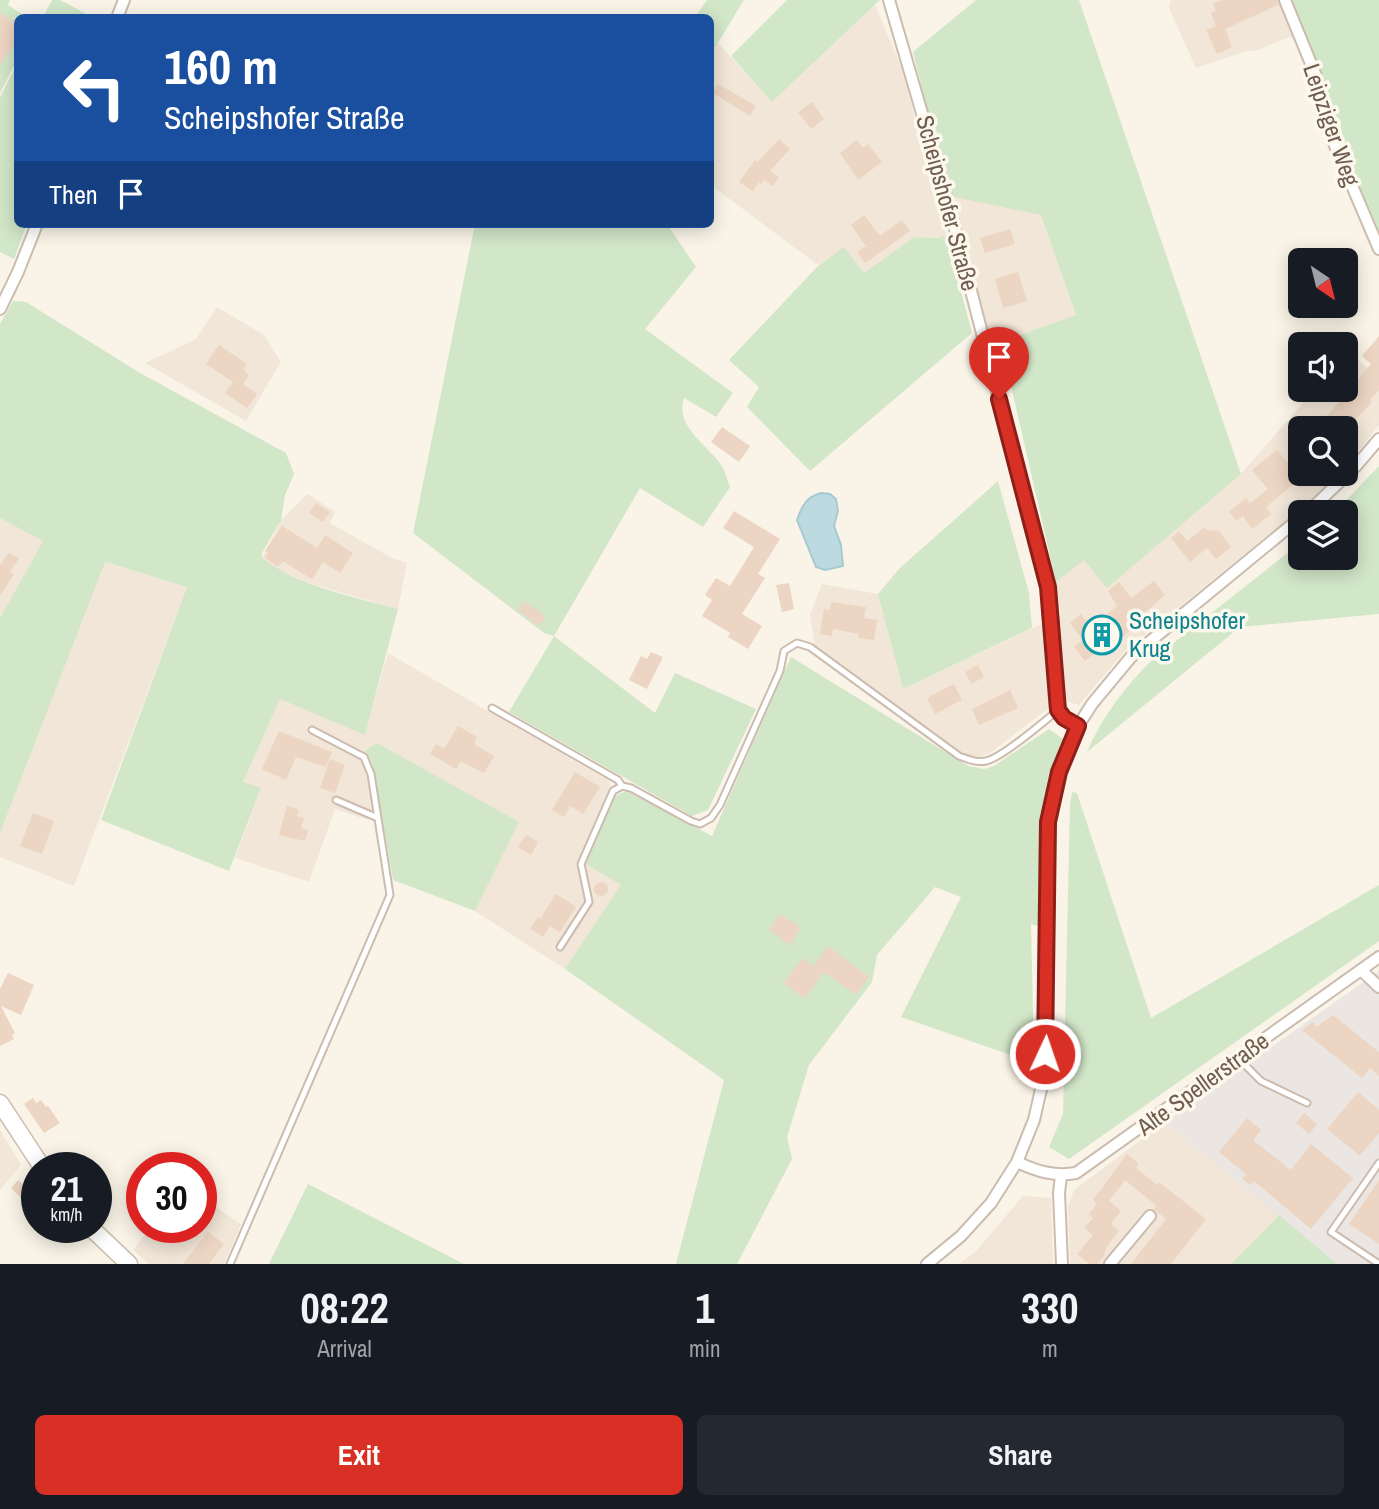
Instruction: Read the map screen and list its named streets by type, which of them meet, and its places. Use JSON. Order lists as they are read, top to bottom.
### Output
{
  "streets": {
    "street": ["Leipziger Weg", "Scheipshofer Straße", "Alte Spellerstraße"]
  },
  "places": {
    "building": ["Scheipshofer Krug"]
  },
  "north": "bottom right",
  "page": {
    "turn": ["160 m", "Scheipshofer Straße"],
    "then": "Then",
    "speed": "21 km/h",
    "limit": "30",
    "eta": [
      "08:22",
      "Arrival",
      "1",
      "min",
      "330",
      "m"
    ],
    "buttons": ["Exit", "Share"]
  }
}
